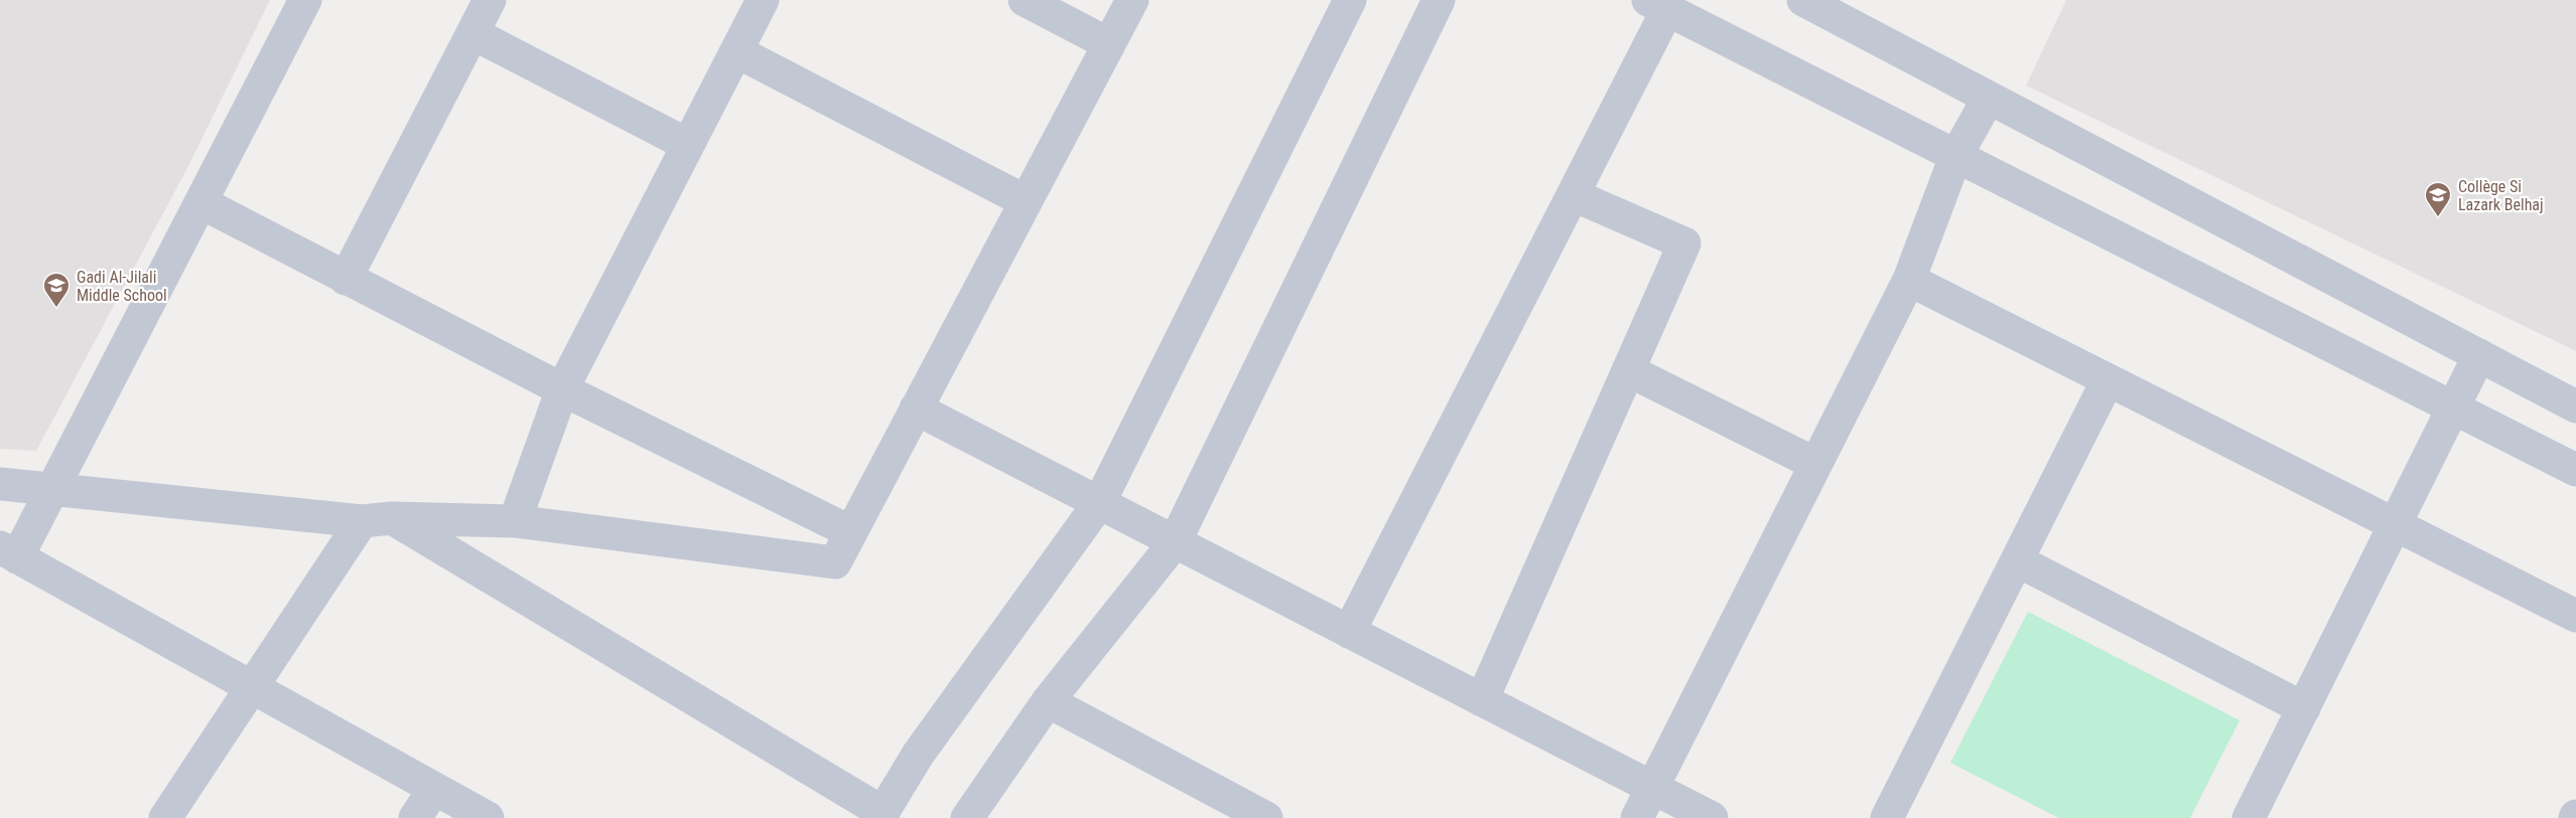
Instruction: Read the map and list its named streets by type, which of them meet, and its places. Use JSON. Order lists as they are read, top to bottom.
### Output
{
  "places": {
    "school or university": ["Collège Si Lazark Belhaj", "Gadi Al-Jilali Middle School"]
  }
}
